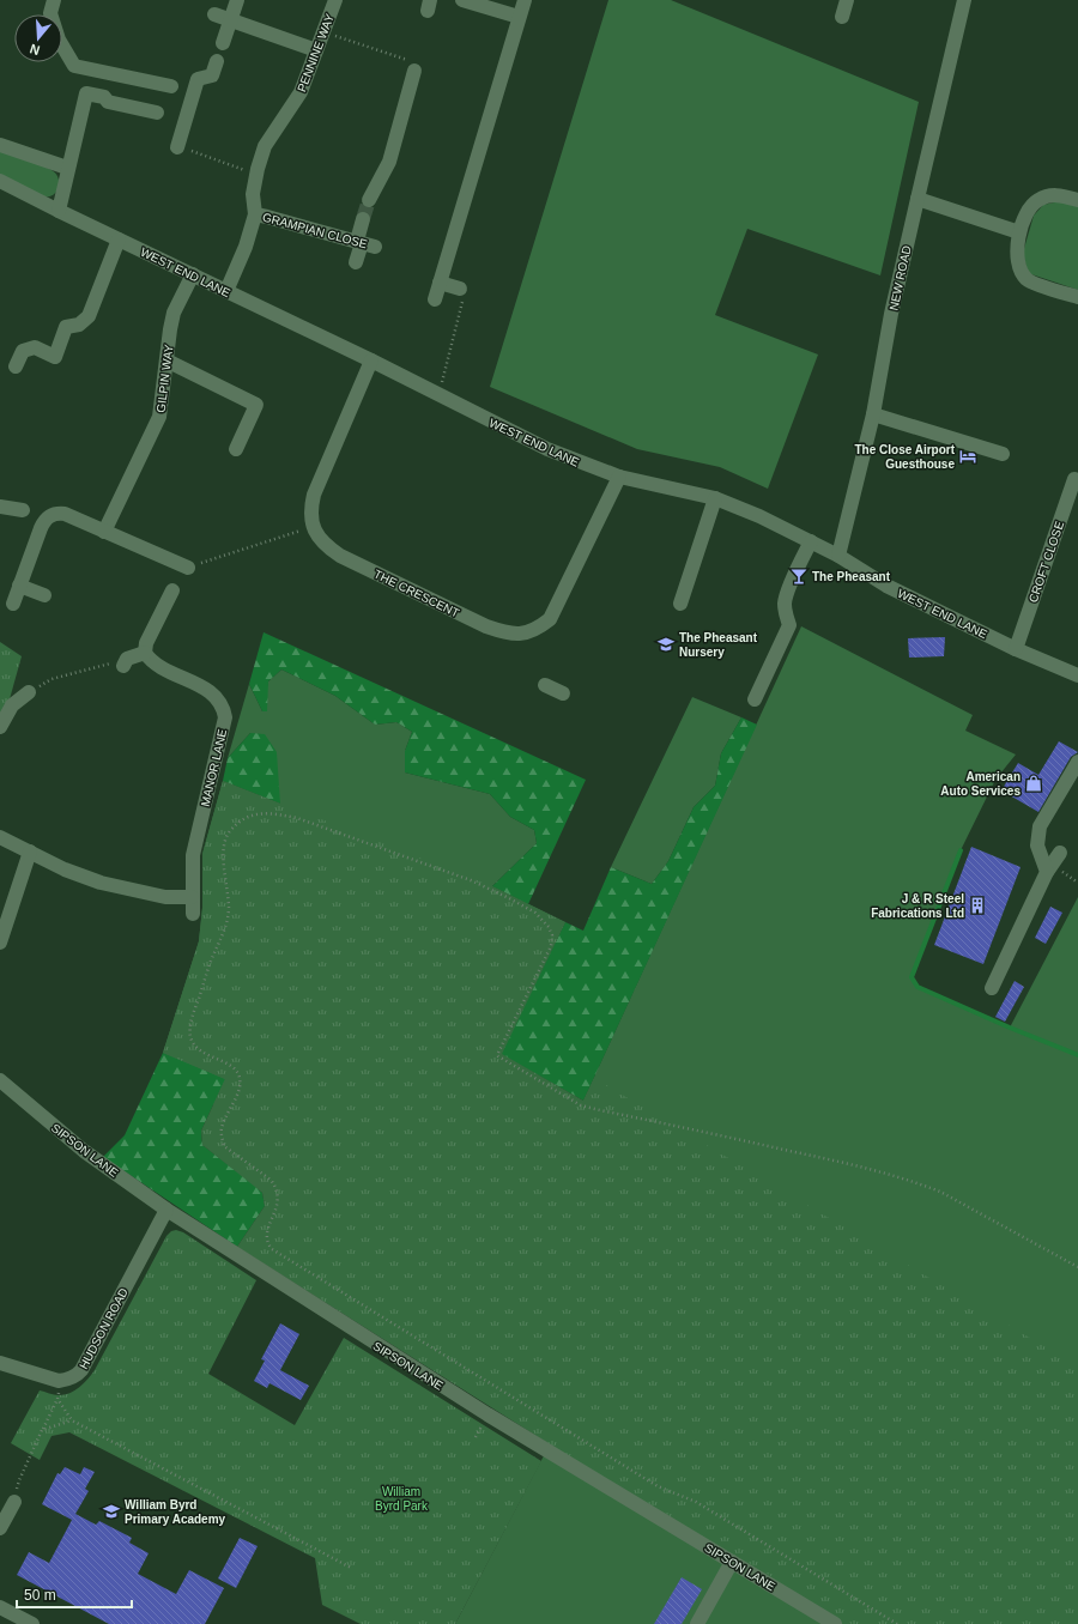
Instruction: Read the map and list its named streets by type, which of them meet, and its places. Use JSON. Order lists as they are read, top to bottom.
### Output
{
  "streets": {
    "street": [
      "PENNINE WAY",
      "GRAMPIAN CLOSE",
      "WEST END LANE",
      "NEW ROAD",
      "GILPIN WAY",
      "CROFT CLOSE",
      "THE CRESCENT",
      "MANOR LANE",
      "SIPSON LANE",
      "HUDSON ROAD"
    ]
  },
  "crossings": [
    ["PENNINE WAY", "GRAMPIAN CLOSE"],
    ["PENNINE WAY", "WEST END LANE"],
    ["WEST END LANE", "NEW ROAD"],
    ["WEST END LANE", "GILPIN WAY"],
    ["WEST END LANE", "CROFT CLOSE"],
    ["WEST END LANE", "THE CRESCENT"],
    ["SIPSON LANE", "HUDSON ROAD"]
  ],
  "parks": ["William Byrd Park"],
  "places": {
    "hotel": ["The Close Airport Guesthouse"],
    "bar": ["The Pheasant"],
    "school or university": ["The Pheasant Nursery", "William Byrd Primary Academy"],
    "shop": ["American Auto Services"],
    "building": ["J & R Steel Fabrications Ltd"]
  },
  "scale_bar": "50 m",
  "north": "bottom"
}
